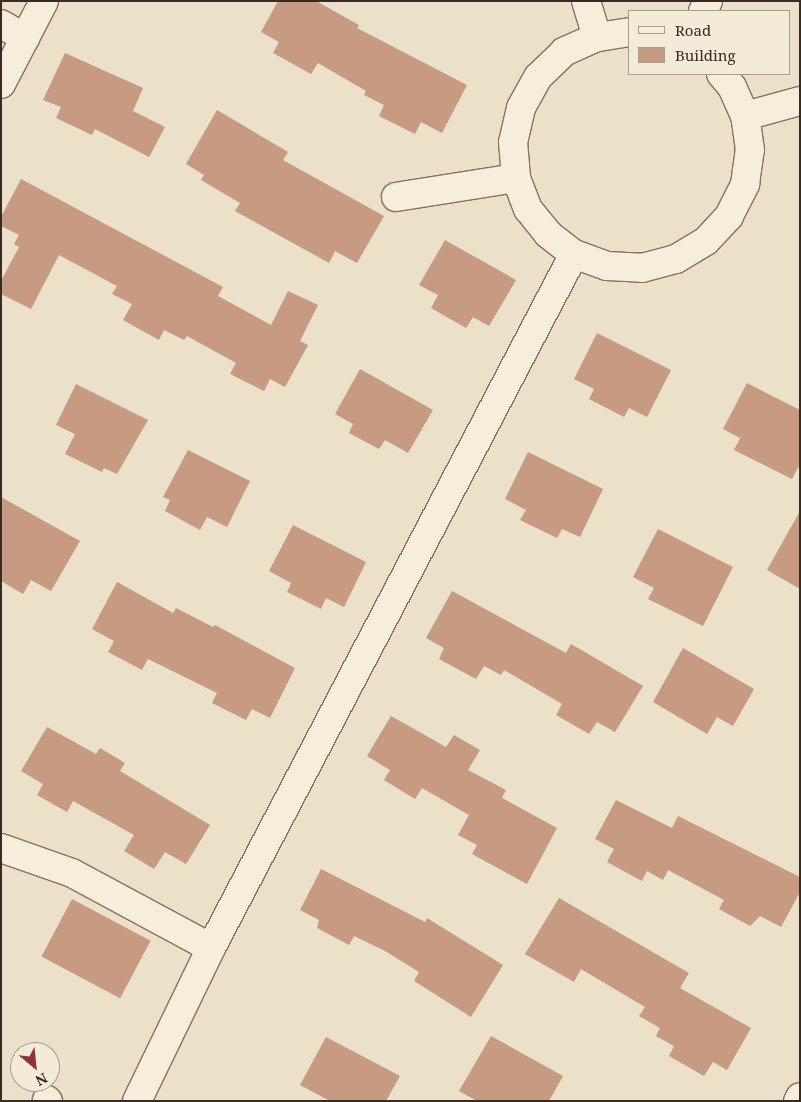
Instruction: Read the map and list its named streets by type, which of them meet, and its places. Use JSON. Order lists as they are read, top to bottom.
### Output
{
  "legend": ["Road", "Building"],
  "north": "bottom right"
}
